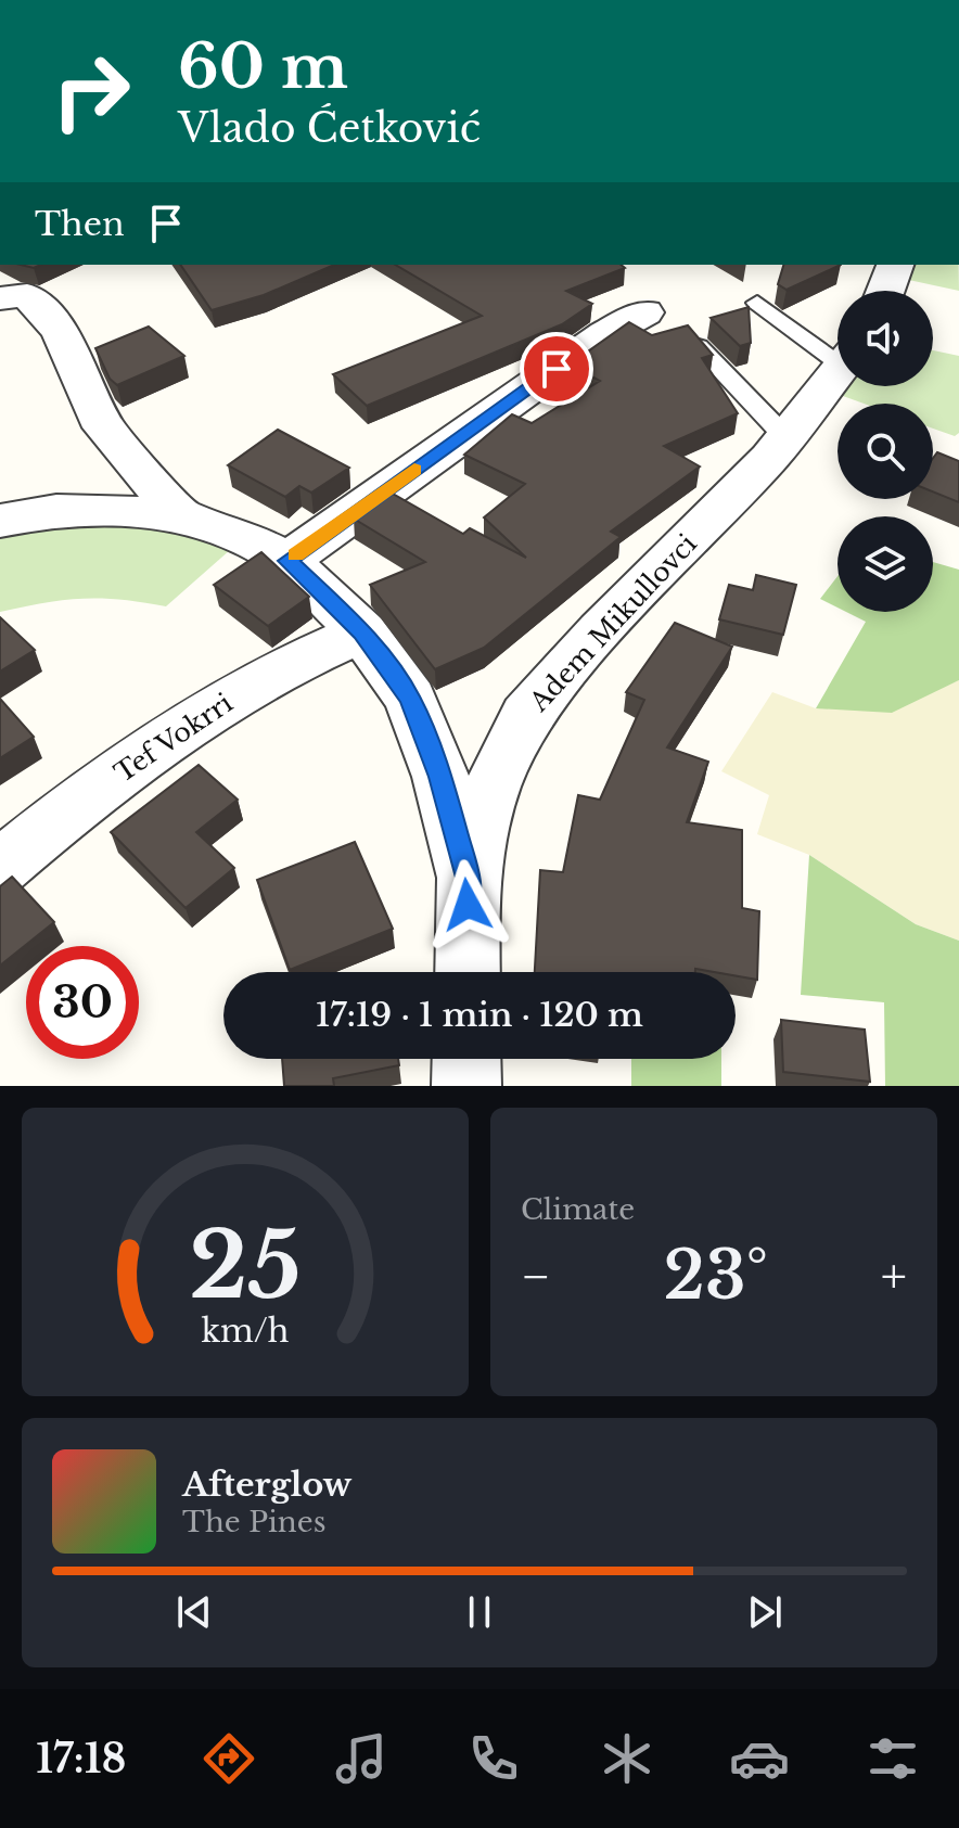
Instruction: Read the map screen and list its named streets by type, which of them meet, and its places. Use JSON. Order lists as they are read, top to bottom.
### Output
{
  "streets": {
    "street": ["Adem Mikullovci", "Tef Vokrri"]
  },
  "page": {
    "turn": ["60 m", "Vlado Ćetković"],
    "then": "Then",
    "limit": "30",
    "trip": "17:19 · 1 min · 120 m",
    "tile": "Climate",
    "heat": ["−", "23°", "+"],
    "song": ["Afterglow", "The Pines"],
    "tabs": "17:18",
    "gauge": ["25", "km/h"]
  }
}
